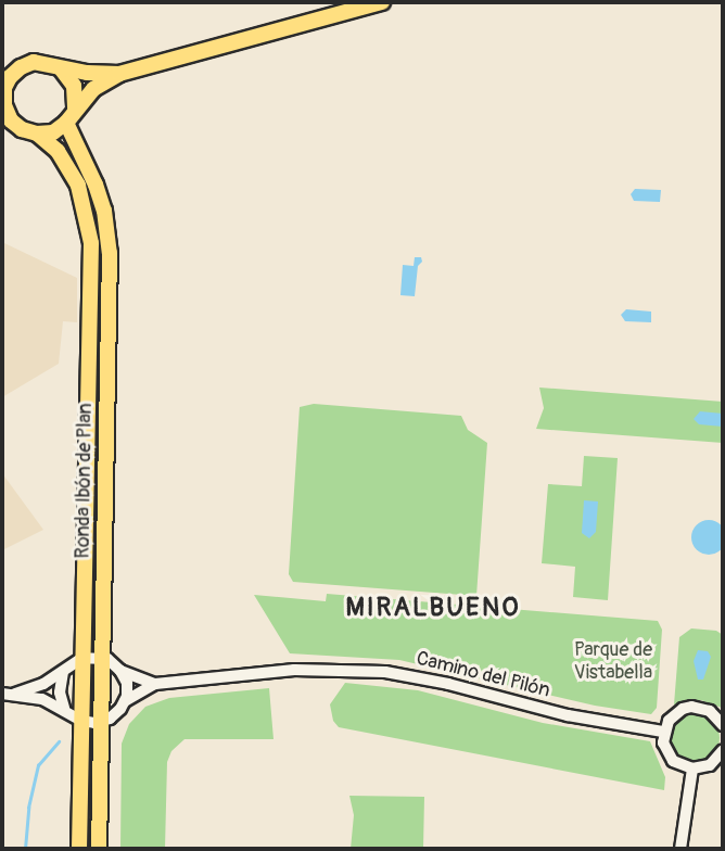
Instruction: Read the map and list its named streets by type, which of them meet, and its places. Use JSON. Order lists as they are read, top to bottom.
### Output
{
  "streets": {
    "main road": ["Ronda Ibón de Plan"],
    "street": ["Camino del Pilón"]
  },
  "crossings": [
    ["Ronda Ibón de Plan", "Camino del Pilón"]
  ],
  "districts": ["MIRALBUENO"],
  "parks": ["Parque de Vistabella"]
}
